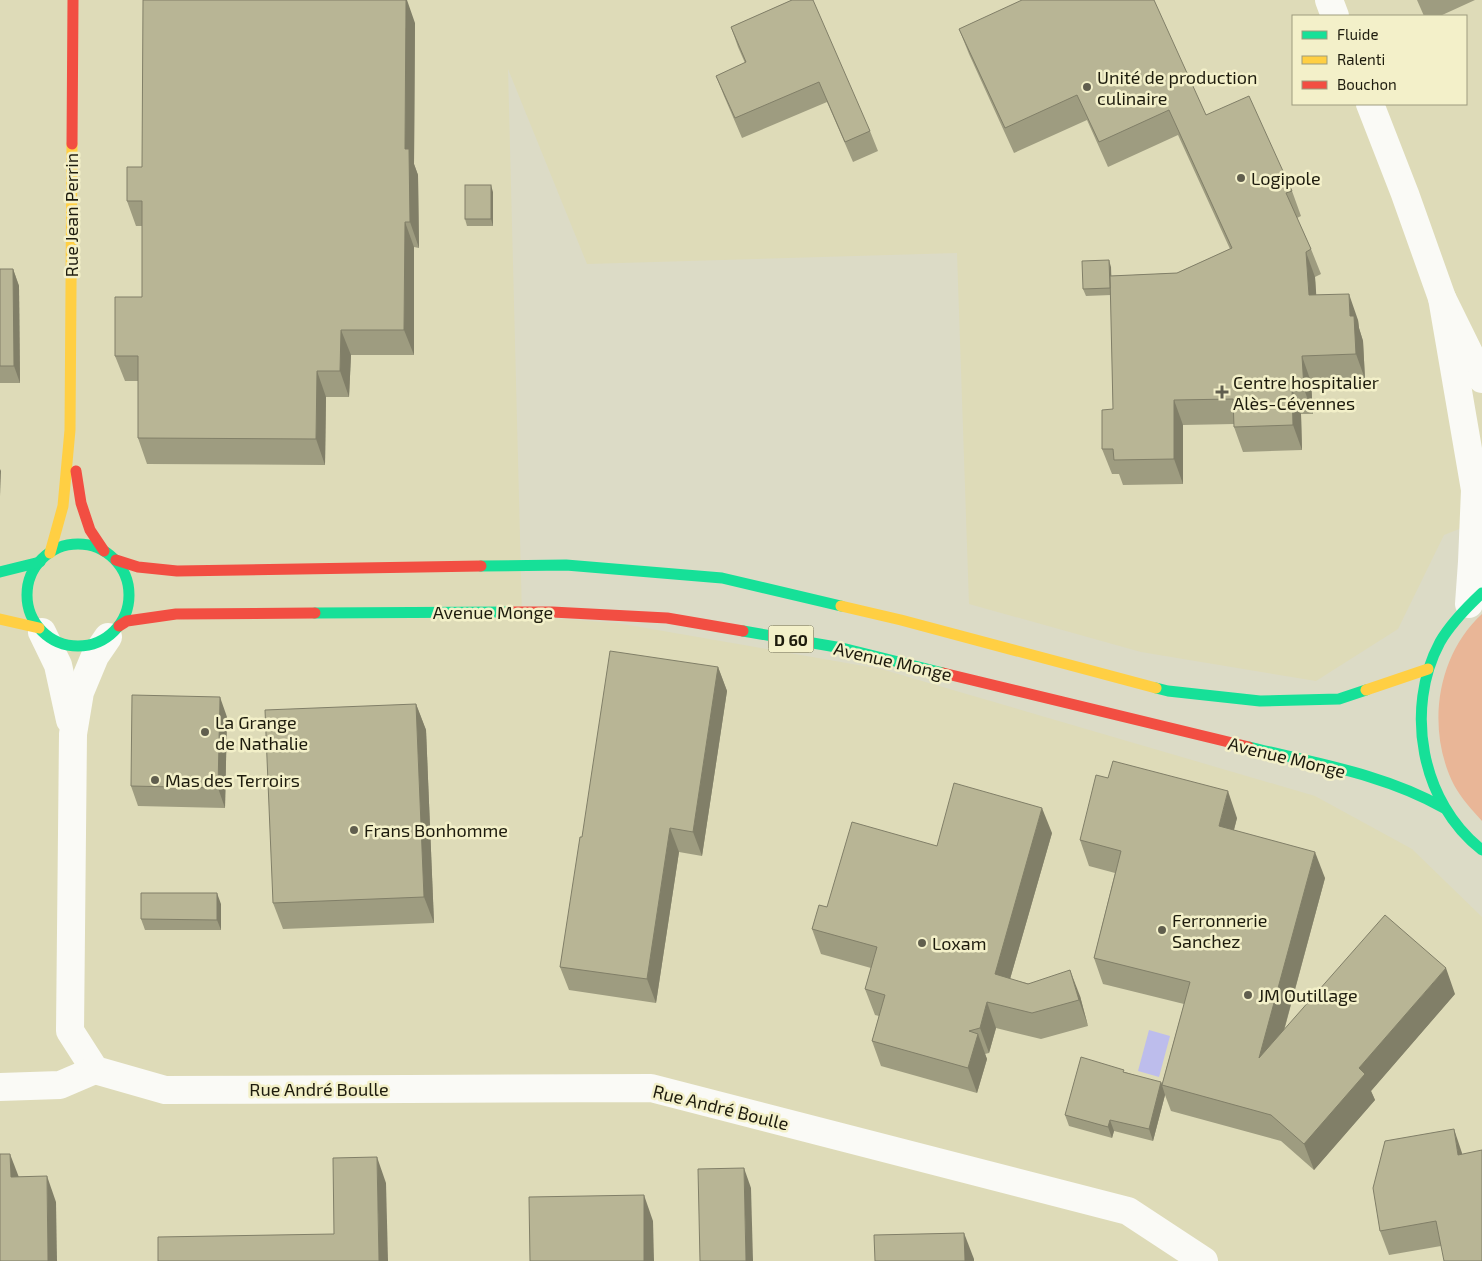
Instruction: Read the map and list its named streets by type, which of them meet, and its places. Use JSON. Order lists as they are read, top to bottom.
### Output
{
  "streets": {
    "main road": ["Rue Jean Perrin", "Avenue Monge", "D 60"],
    "street": ["Rue André Boulle"]
  },
  "crossings": [
    ["Rue Jean Perrin", "Avenue Monge"],
    ["Rue Jean Perrin", "D 60"],
    ["Avenue Monge", "D 60"]
  ],
  "places": {
    "other": [
      "Unité de production culinaire",
      "Logipole",
      "La Grange de Nathalie",
      "Mas des Terroirs",
      "Frans Bonhomme",
      "Ferronnerie Sanchez",
      "Loxam",
      "JM Outillage"
    ],
    "health": ["Centre hospitalier Alès-Cévennes"]
  },
  "legend": ["Fluide", "Ralenti", "Bouchon"]
}
